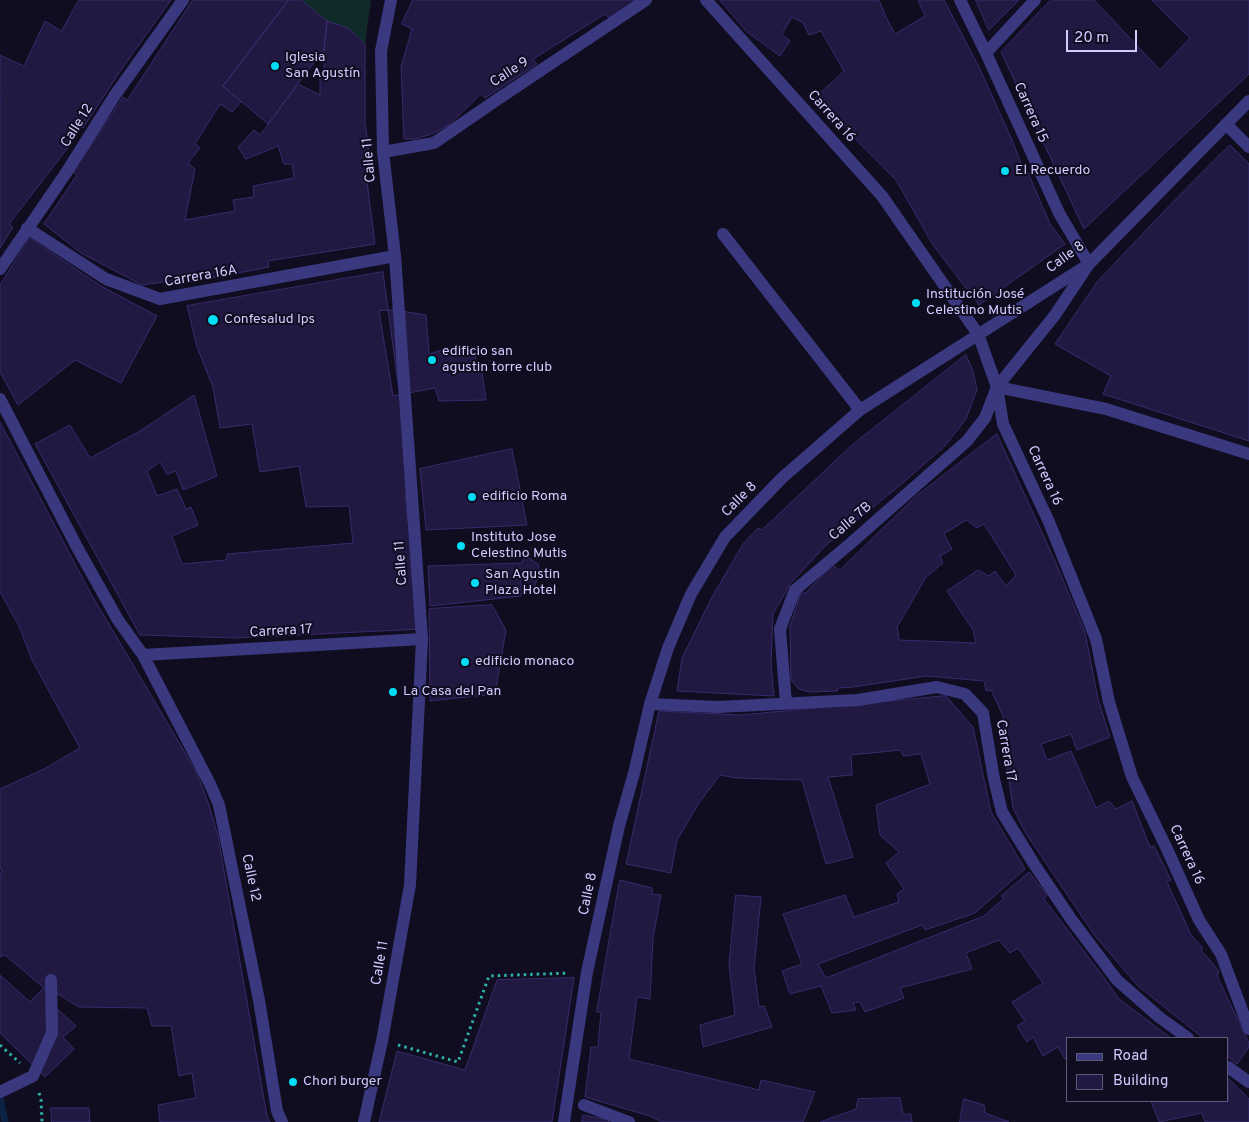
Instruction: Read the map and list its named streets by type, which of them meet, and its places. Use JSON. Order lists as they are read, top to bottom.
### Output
{
  "streets": {
    "street": [
      "Calle 9",
      "Carrera 15",
      "Carrera 16",
      "Calle 12",
      "Calle 11",
      "Calle 8",
      "Carrera 16A",
      "Calle 7B",
      "Carrera 17"
    ]
  },
  "crossings": [
    ["Calle 9", "Calle 11"],
    ["Carrera 15", "Calle 8"],
    ["Carrera 15", "Calle 7B"],
    ["Carrera 16", "Calle 8"],
    ["Carrera 16", "Calle 7B"],
    ["Calle 12", "Carrera 16A"],
    ["Calle 12", "Carrera 17"],
    ["Calle 11", "Carrera 16A"],
    ["Calle 11", "Carrera 17"],
    ["Calle 8", "Calle 7B"],
    ["Calle 8", "Carrera 17"],
    ["Calle 7B", "Carrera 17"]
  ],
  "places": [
    "Iglesia San Agustín",
    "El Recuerdo",
    "Institución José Celestino Mutis",
    "Confesalud Ips",
    "edificio san agustin torre club",
    "edificio Roma",
    "Instituto Jose Celestino Mutis",
    "San Agustin Plaza Hotel",
    "edificio monaco",
    "La Casa del Pan",
    "Chori burger"
  ],
  "legend": ["Road", "Building"],
  "scale_bar": "20 m"
}
